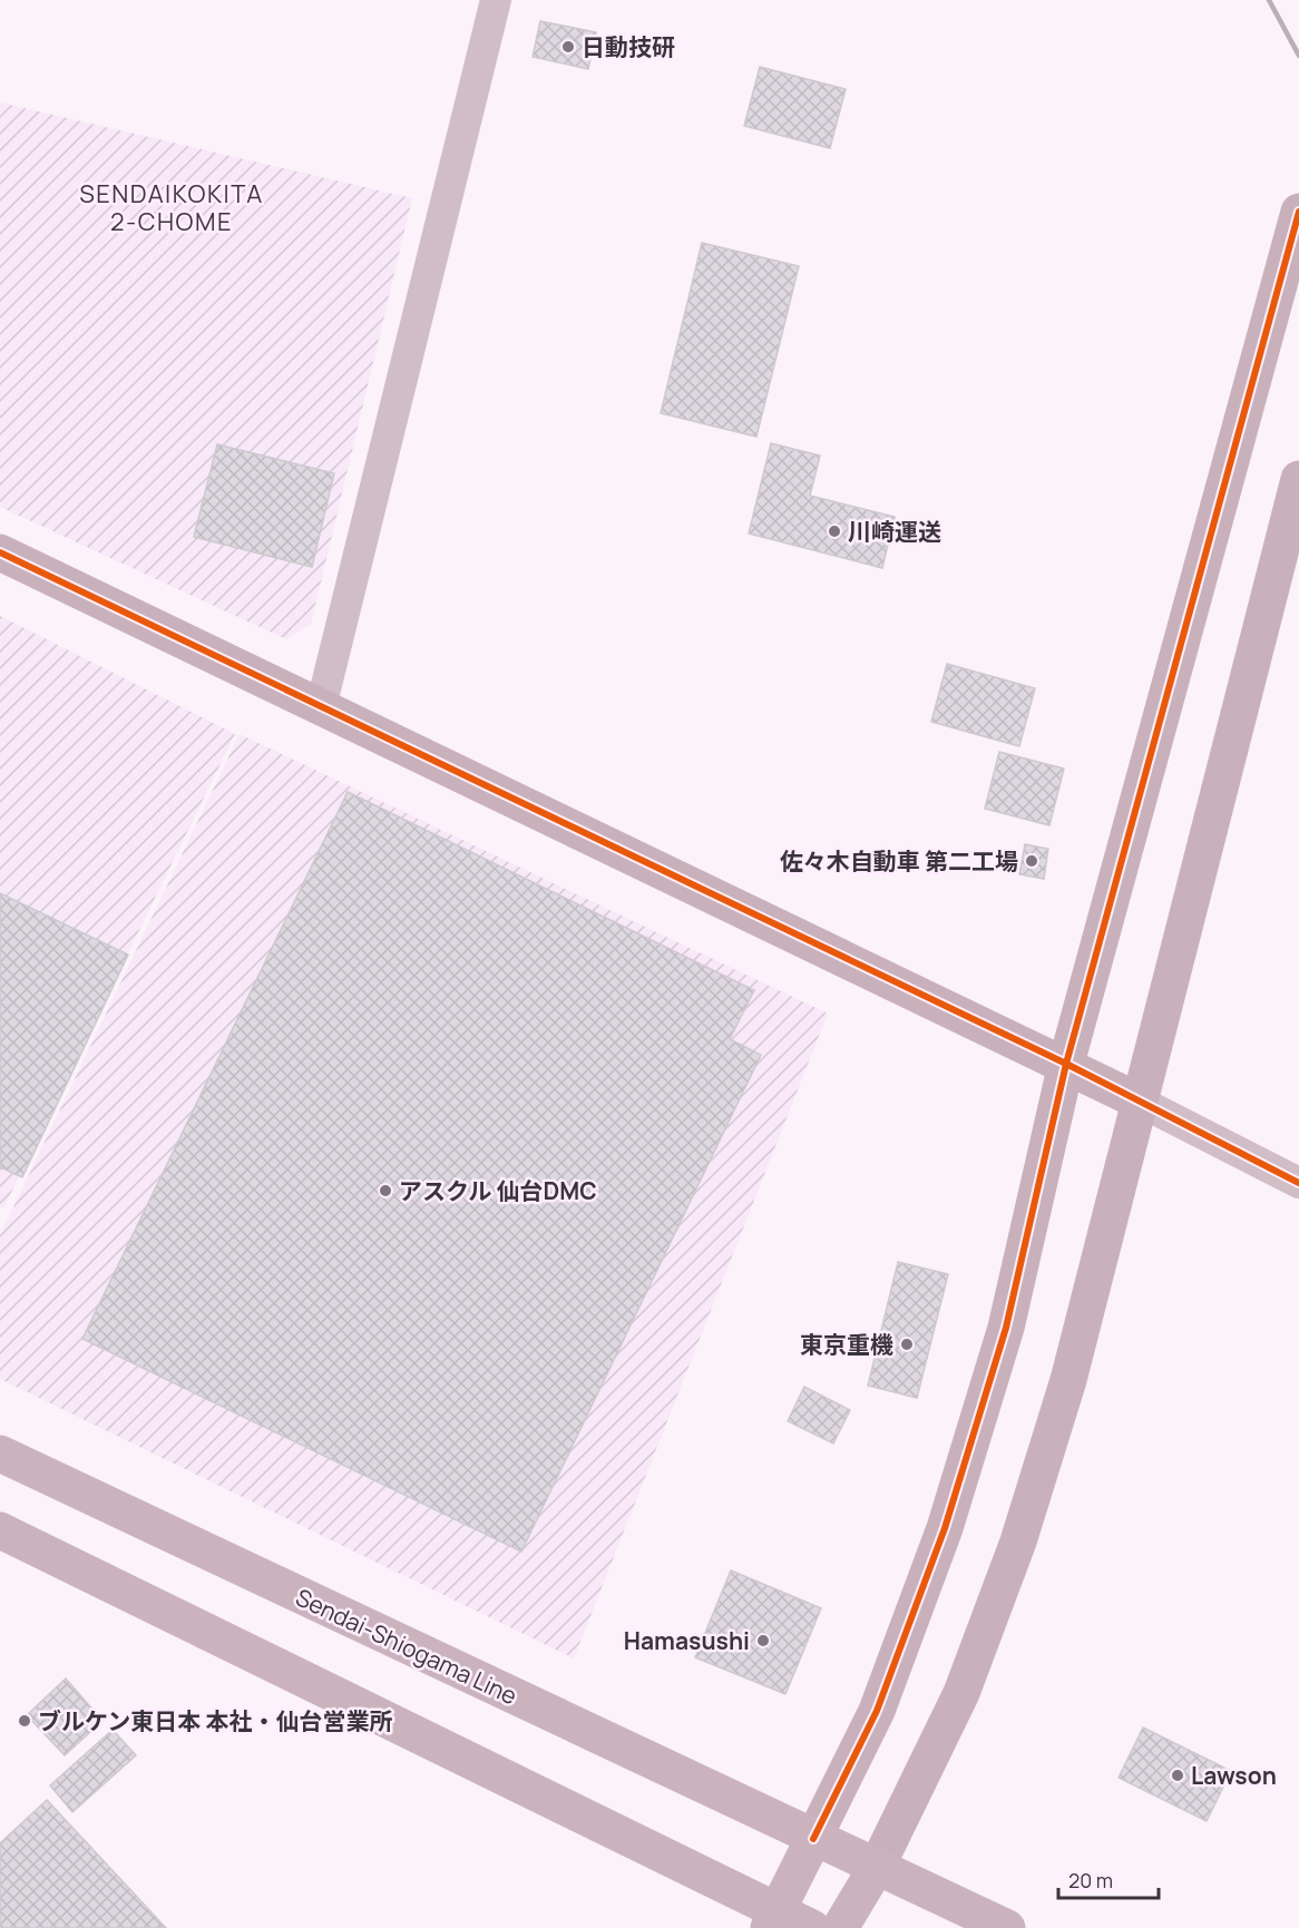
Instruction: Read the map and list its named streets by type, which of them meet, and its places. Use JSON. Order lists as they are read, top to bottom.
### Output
{
  "streets": {
    "main road": ["Sendai-Shiogama Line"]
  },
  "districts": ["SENDAIKOKITA 2-CHOME"],
  "places": [
    "日動技研",
    "川崎運送",
    "佐々木自動車 第二工場",
    "アスクル 仙台DMC",
    "東京重機",
    "Hamasushi",
    "ブルケン東日本 本社・仙台営業所",
    "Lawson"
  ],
  "scale_bar": "20 m"
}
